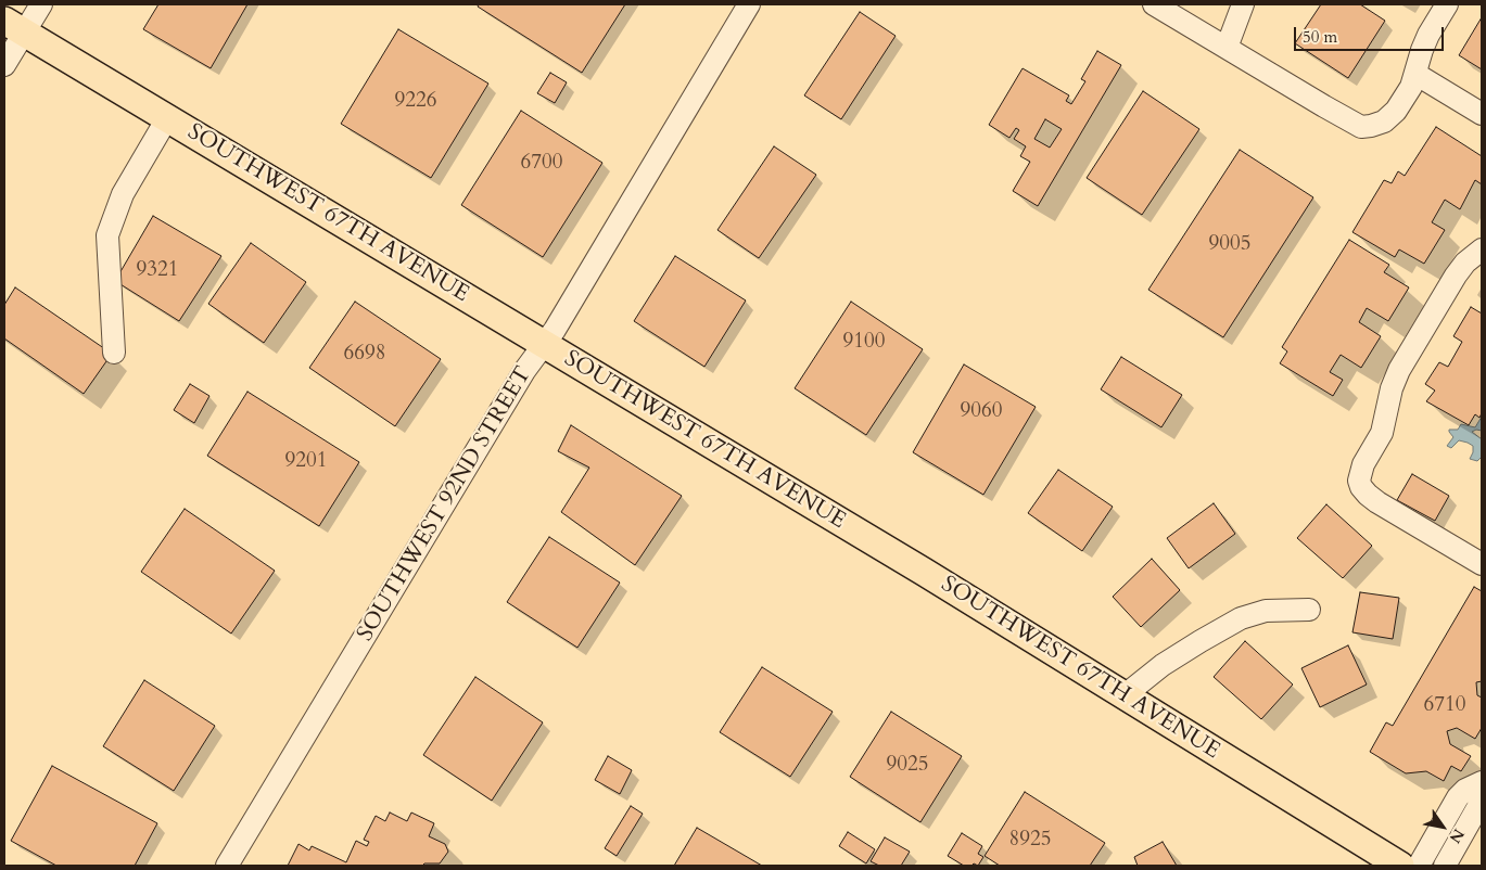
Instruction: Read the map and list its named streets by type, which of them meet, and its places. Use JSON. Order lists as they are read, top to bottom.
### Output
{
  "streets": {
    "main road": ["SOUTHWEST 67TH AVENUE"],
    "street": ["SOUTHWEST 92ND STREET"]
  },
  "crossings": [
    ["SOUTHWEST 67TH AVENUE", "SOUTHWEST 92ND STREET"]
  ],
  "house_numbers": [
    "9226",
    "6700",
    "9005",
    "9321",
    "9100",
    "6698",
    "9060",
    "9201",
    "6710",
    "9025",
    "8925"
  ],
  "scale_bar": "50 m",
  "north": "bottom right"
}
